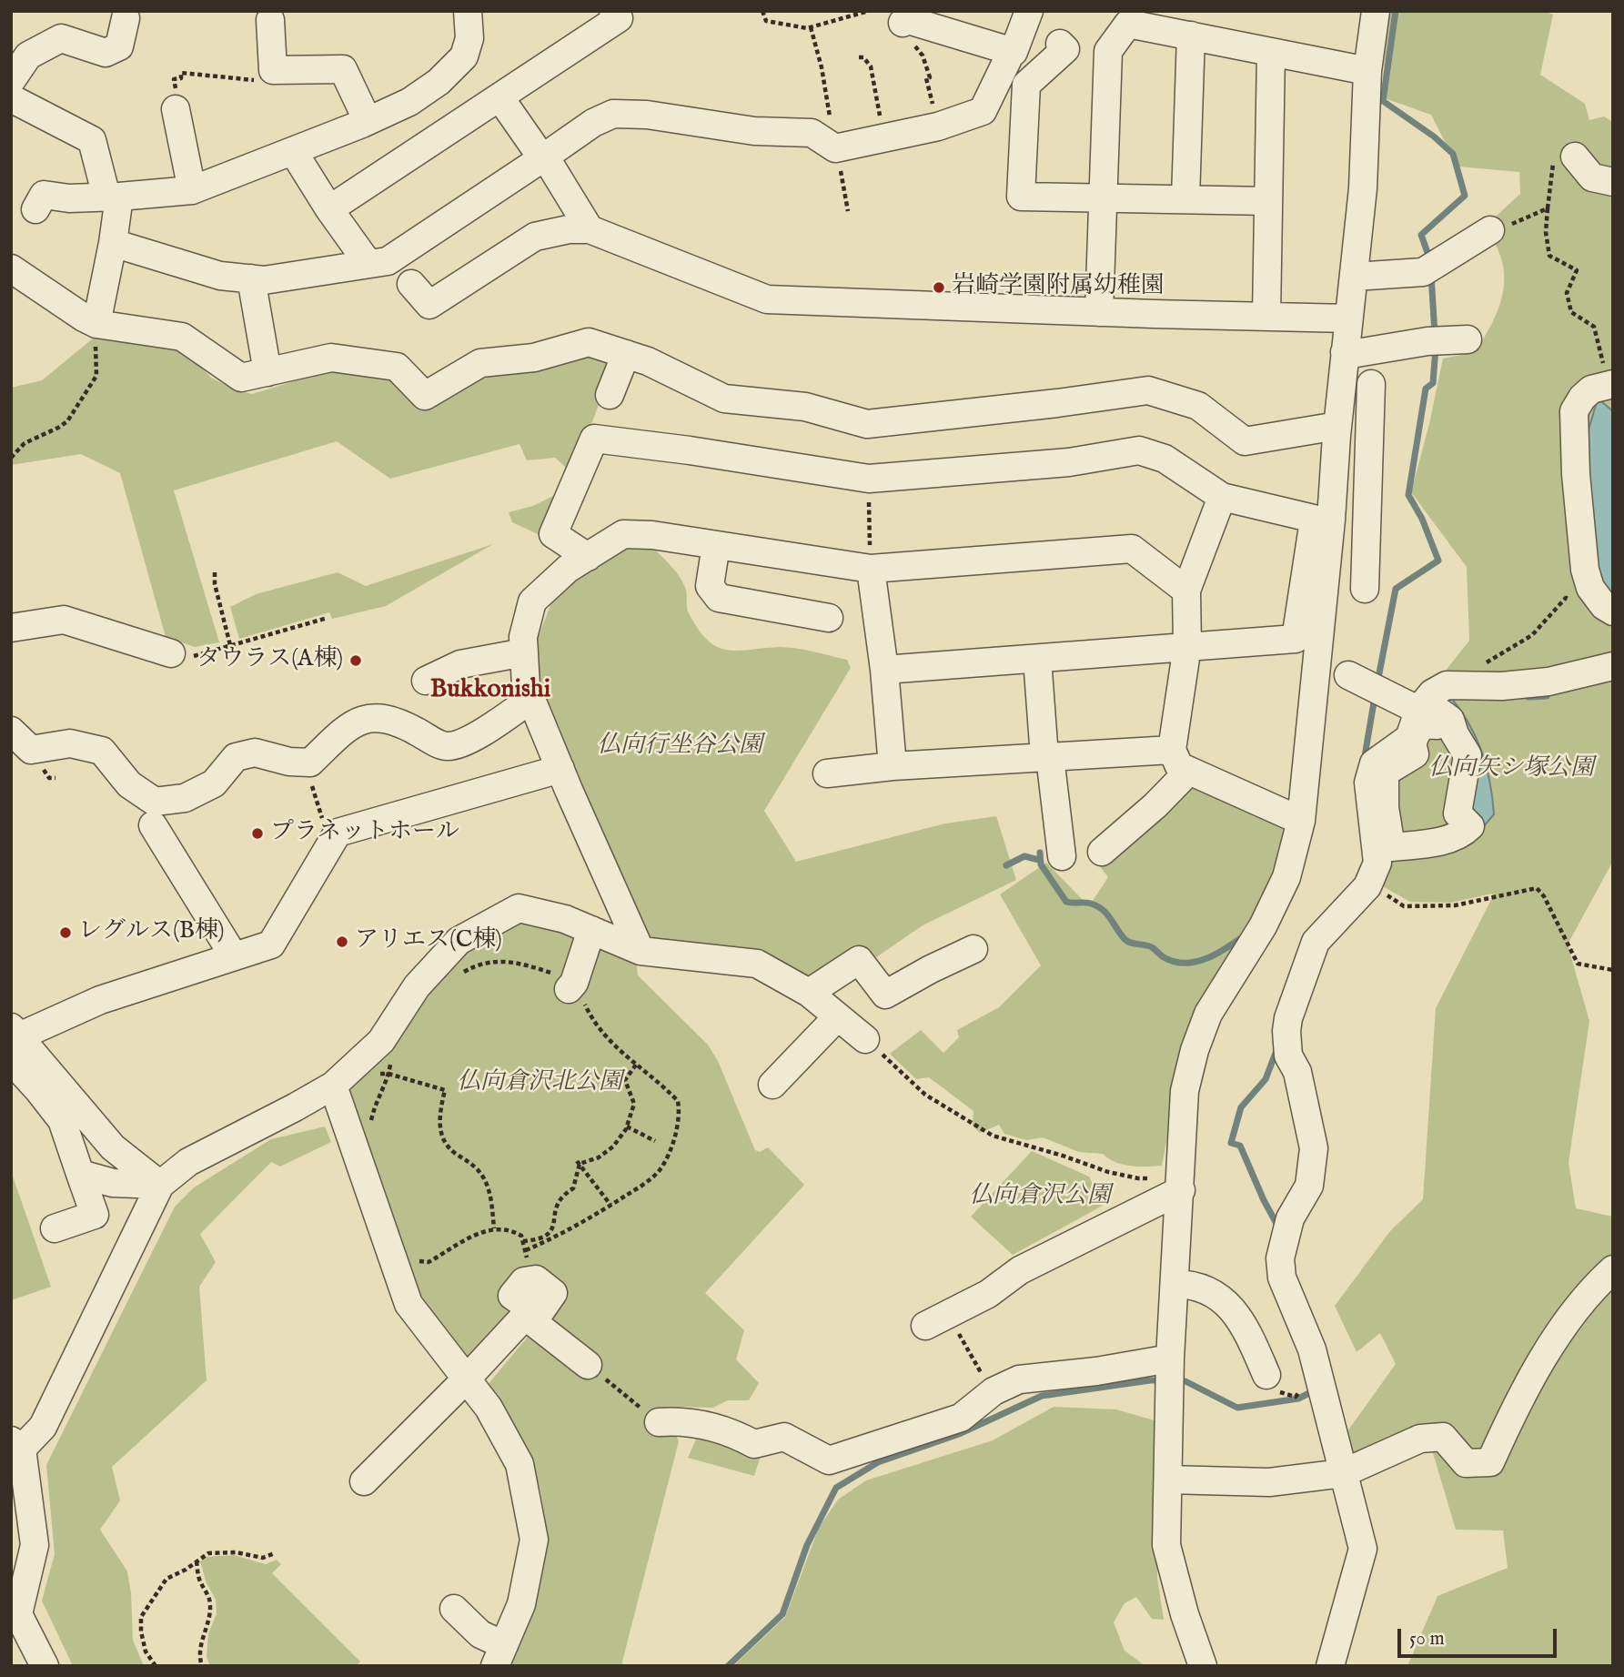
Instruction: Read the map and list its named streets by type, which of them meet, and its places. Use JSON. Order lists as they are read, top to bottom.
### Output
{
  "districts": ["Bukkonishi"],
  "parks": [
    "仏向行坐谷公園",
    "仏向矢シ塚公園",
    "仏向倉沢北公園",
    "仏向倉沢公園"
  ],
  "places": [
    "岩崎学園附属幼稚園",
    "タウラス(A棟)",
    "プラネットホール",
    "レグルス(B棟)",
    "アリエス(C棟)"
  ],
  "scale_bar": "50 m"
}
